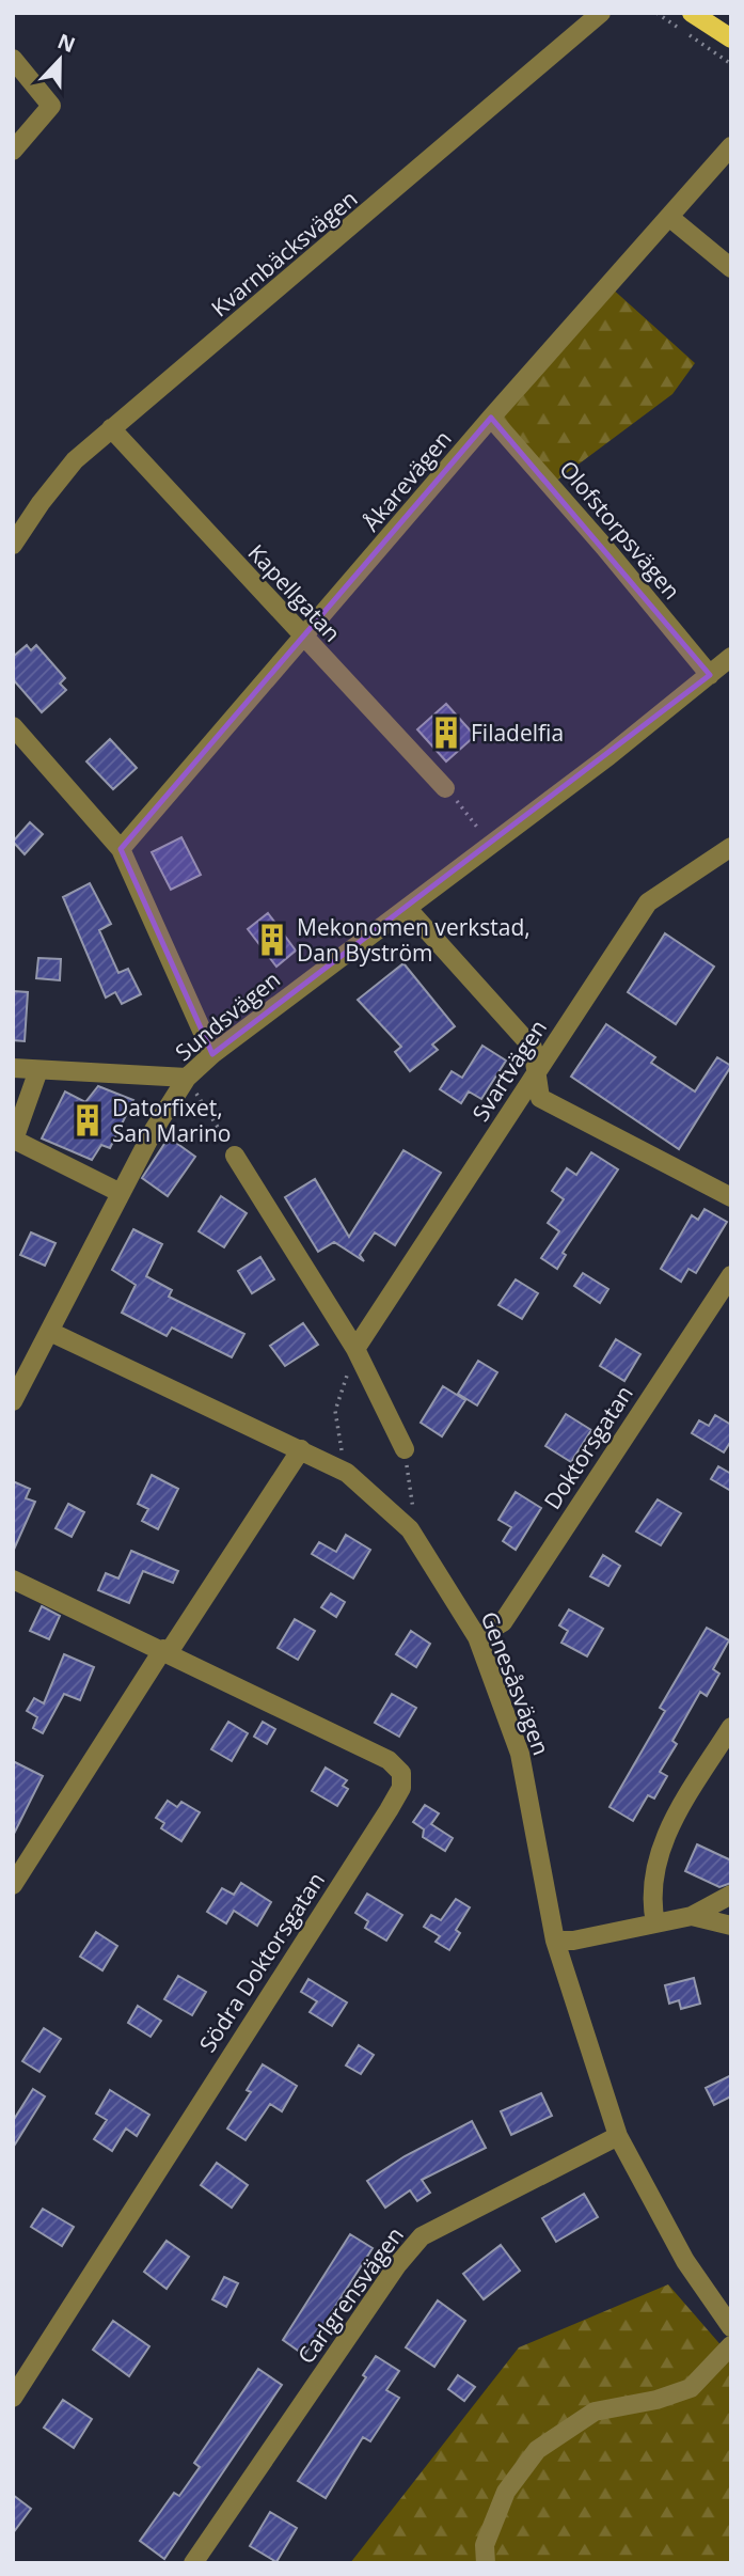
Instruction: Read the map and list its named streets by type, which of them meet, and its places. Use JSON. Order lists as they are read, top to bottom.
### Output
{
  "streets": {
    "street": [
      "Kvarnbäcksvägen",
      "Åkarevägen",
      "Olofstorpsvägen",
      "Kapellgatan",
      "Sundsvägen",
      "Svartvägen",
      "Doktorsgatan",
      "Genesåsvägen",
      "Södra Doktorsgatan",
      "Carlgrensvägen"
    ]
  },
  "crossings": [
    ["Kvarnbäcksvägen", "Kapellgatan"],
    ["Åkarevägen", "Olofstorpsvägen"],
    ["Åkarevägen", "Kapellgatan"],
    ["Olofstorpsvägen", "Sundsvägen"],
    ["Sundsvägen", "Genesåsvägen"],
    ["Doktorsgatan", "Genesåsvägen"],
    ["Genesåsvägen", "Carlgrensvägen"]
  ],
  "places": {
    "building": ["Filadelfia", "Mekonomen verkstad, Dan Byström", "Datorfixet, San Marino"]
  },
  "north": "top"
}
